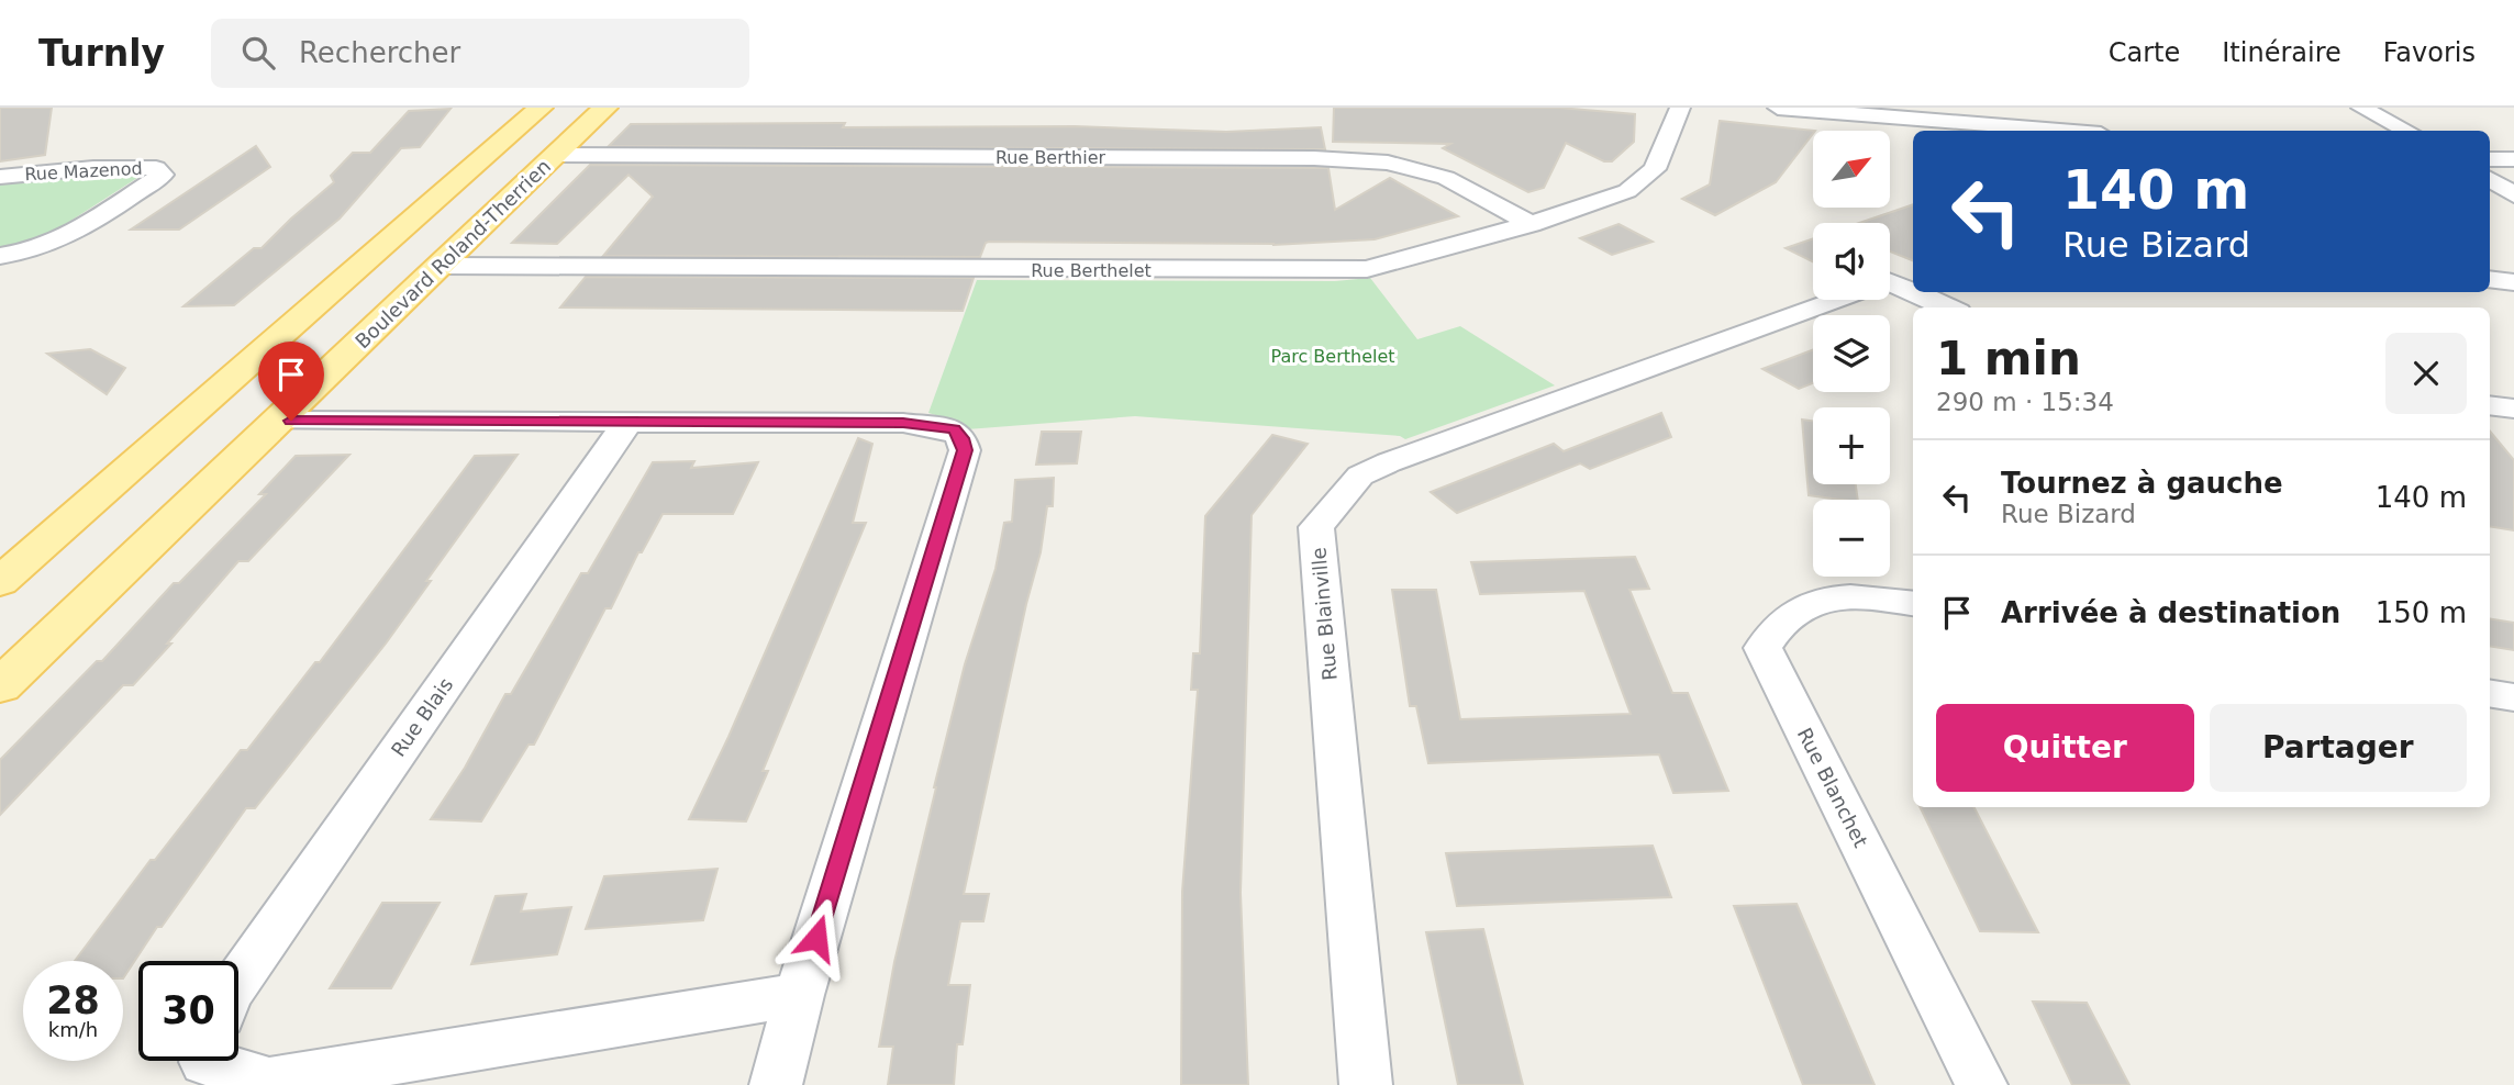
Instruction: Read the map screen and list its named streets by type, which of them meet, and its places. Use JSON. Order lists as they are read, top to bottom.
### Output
{
  "streets": {
    "main road": ["Boulevard Roland-Therrien"],
    "street": [
      "Rue Berthier",
      "Rue Mazenod",
      "Rue Berthelet",
      "Rue Blainville",
      "Rue Blais",
      "Rue Blanchet"
    ]
  },
  "crossings": [
    ["Rue Berthier", "Boulevard Roland-Therrien"],
    ["Rue Berthier", "Rue Berthelet"],
    ["Boulevard Roland-Therrien", "Rue Berthelet"]
  ],
  "parks": ["Parc Berthelet"],
  "north": "top right",
  "page": {
    "header": "Turnly",
    "search": "Rechercher",
    "nav": ["Carte", "Itinéraire", "Favoris"],
    "map_buttons": ["+", "−"],
    "turn": ["140 m", "Rue Bizard"],
    "heading": ["1 min", "290 m · 15:34"],
    "list": [
      {
        "name": "Tournez à gauche",
        "note": "Rue Bizard",
        "value": "140 m"
      },
      {
        "name": "Arrivée à destination",
        "value": "150 m"
      }
    ],
    "buttons": ["Quitter", "Partager"],
    "speed": "28 km/h",
    "limit": "30"
  }
}
